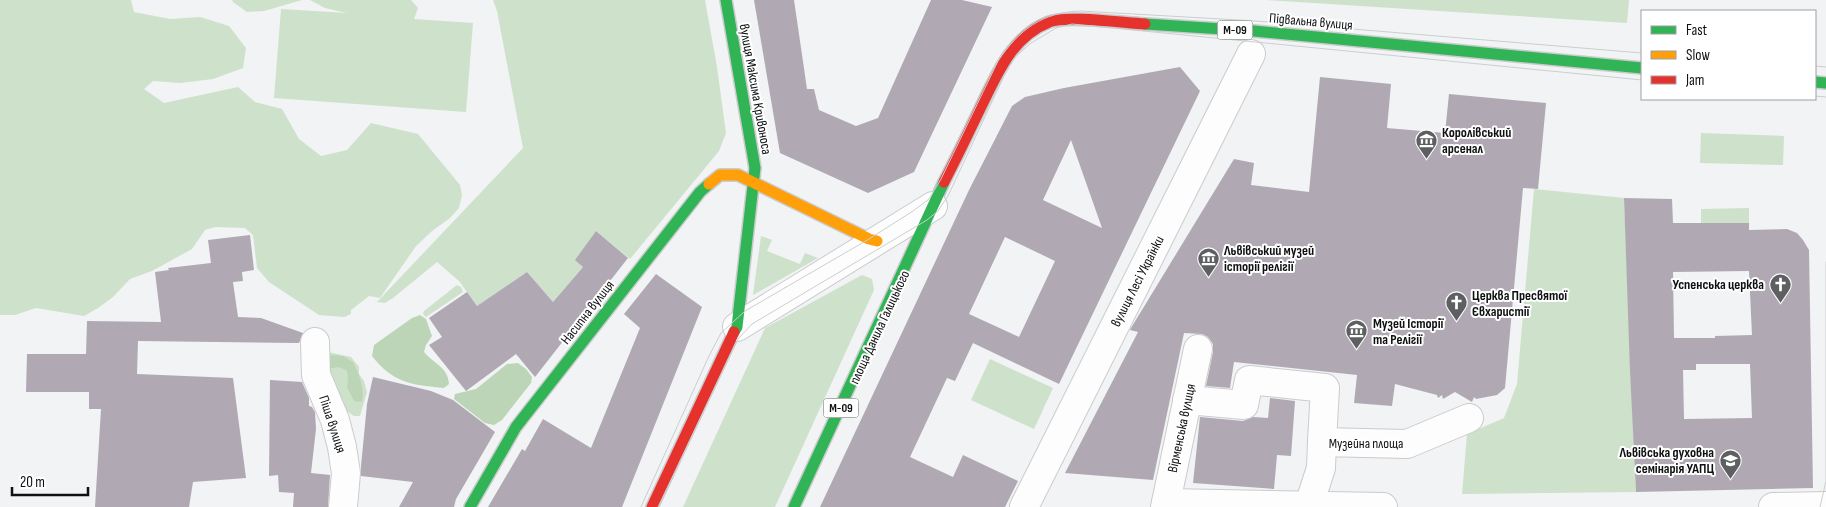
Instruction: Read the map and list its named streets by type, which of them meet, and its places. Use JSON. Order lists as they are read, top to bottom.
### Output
{
  "streets": {
    "main road": [
      "Підвальна вулиця",
      "М-09",
      "вулиця Максима Кривоноса",
      "Насипна вулиця",
      "площа Данила Галицького"
    ],
    "street": [
      "вулиця Лесі Українки",
      "Піша вулиця",
      "Вірменська вулиця",
      "Музейна площа"
    ]
  },
  "crossings": [
    ["Підвальна вулиця", "площа Данила Галицького"],
    ["вулиця Максима Кривоноса", "Насипна вулиця"]
  ],
  "places": {
    "museum": ["Королівський арсенал", "Львівський музей історії релігії", "Музей Історії та Релігії"],
    "church": ["Успенська церква", "Церква Пресвятої Євхаристії"],
    "school or university": ["Львівська духовна семінарія УАПЦ"]
  },
  "legend": ["Fast", "Slow", "Jam"],
  "scale_bar": "20 m"
}
